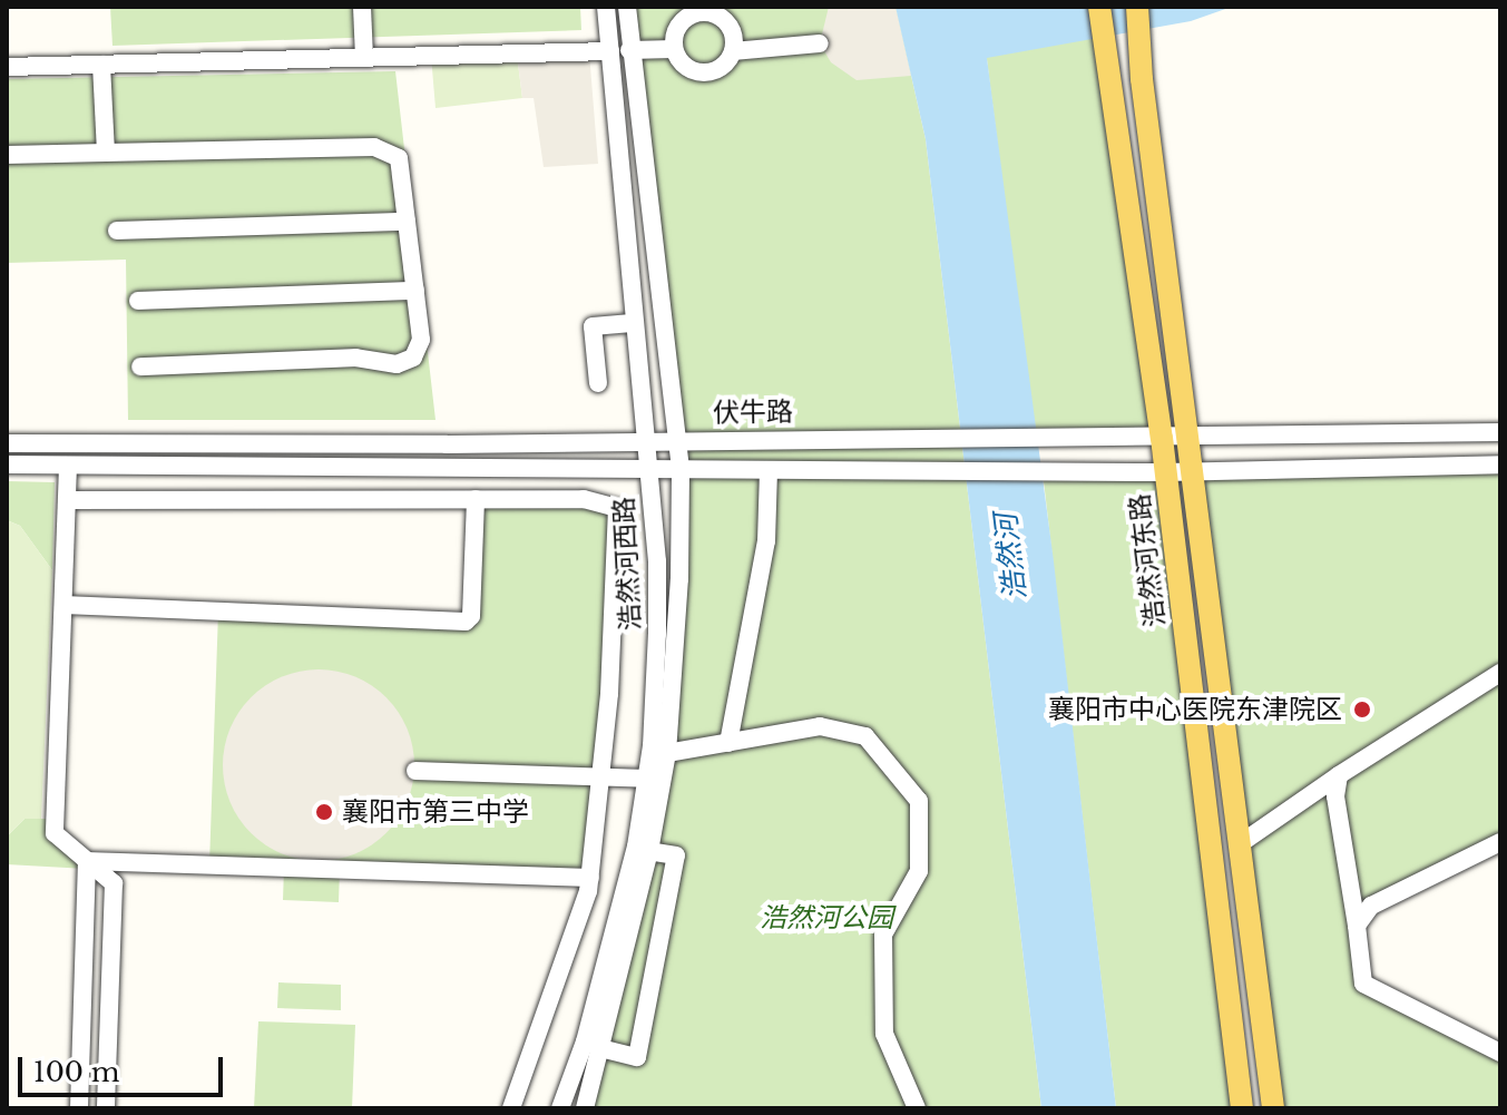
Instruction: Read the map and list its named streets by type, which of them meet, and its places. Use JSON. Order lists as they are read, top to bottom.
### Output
{
  "streets": {
    "main road": ["浩然河东路"],
    "street": ["伏牛路", "浩然河西路"]
  },
  "crossings": [
    ["伏牛路", "浩然河东路"],
    ["伏牛路", "浩然河西路"]
  ],
  "water": ["浩然河"],
  "parks": ["浩然河公园"],
  "places": ["襄阳市中心医院东津院区", "襄阳市第三中学"],
  "scale_bar": "100 m"
}
